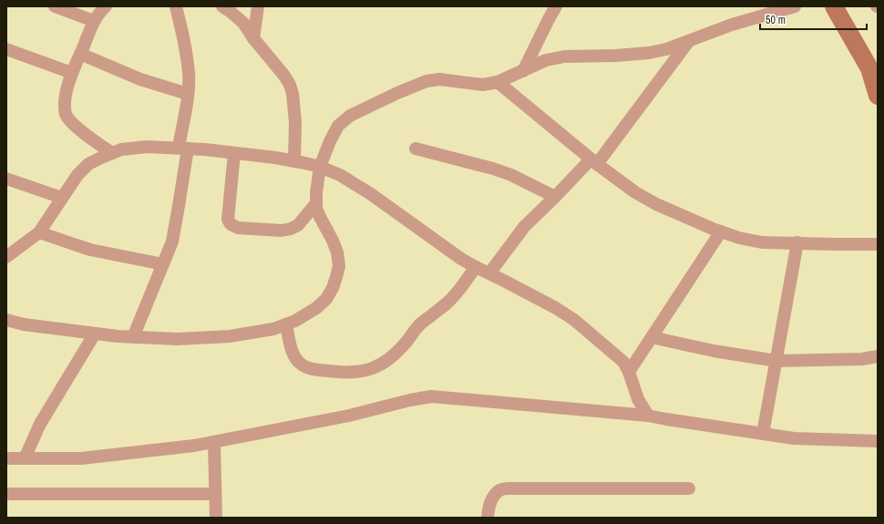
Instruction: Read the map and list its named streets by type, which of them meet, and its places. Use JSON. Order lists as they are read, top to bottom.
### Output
{
  "scale_bar": "50 m"
}
